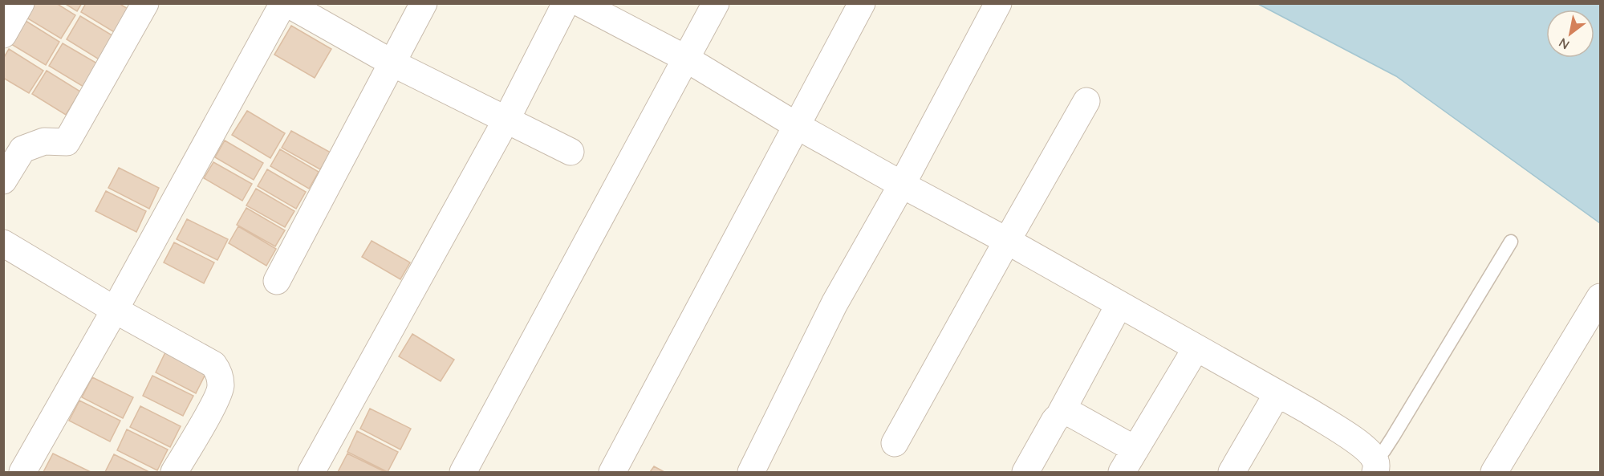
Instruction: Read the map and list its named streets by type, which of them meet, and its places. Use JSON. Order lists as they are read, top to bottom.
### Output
{
  "north": "bottom left"
}
